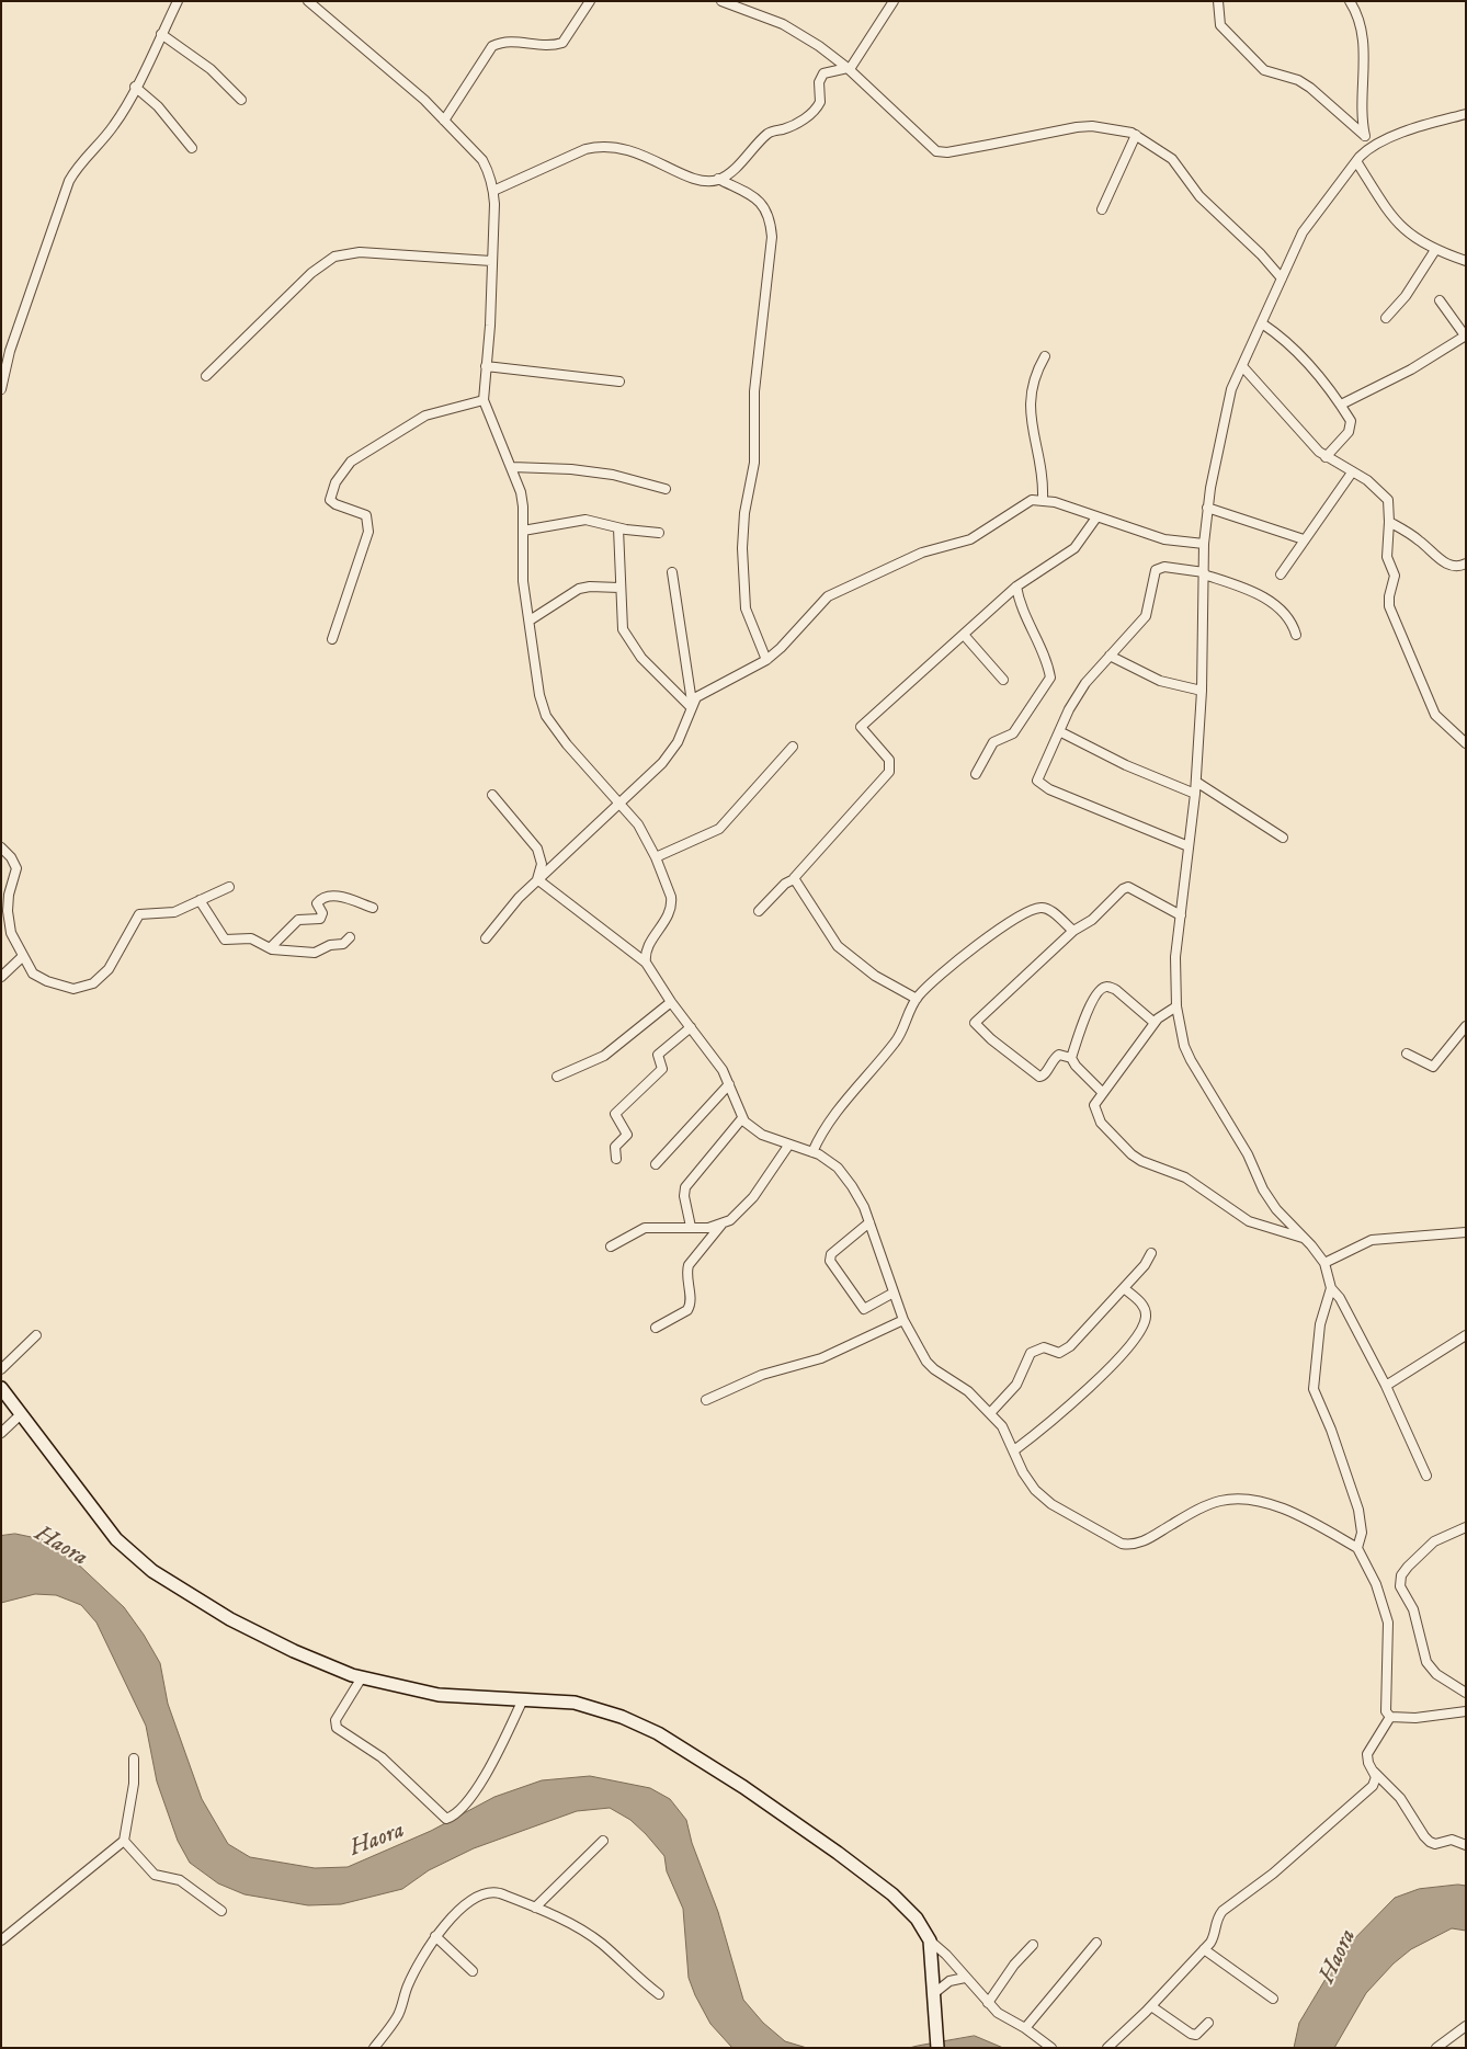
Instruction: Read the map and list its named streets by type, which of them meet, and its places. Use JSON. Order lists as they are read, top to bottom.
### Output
{
  "water": ["Haora"]
}
